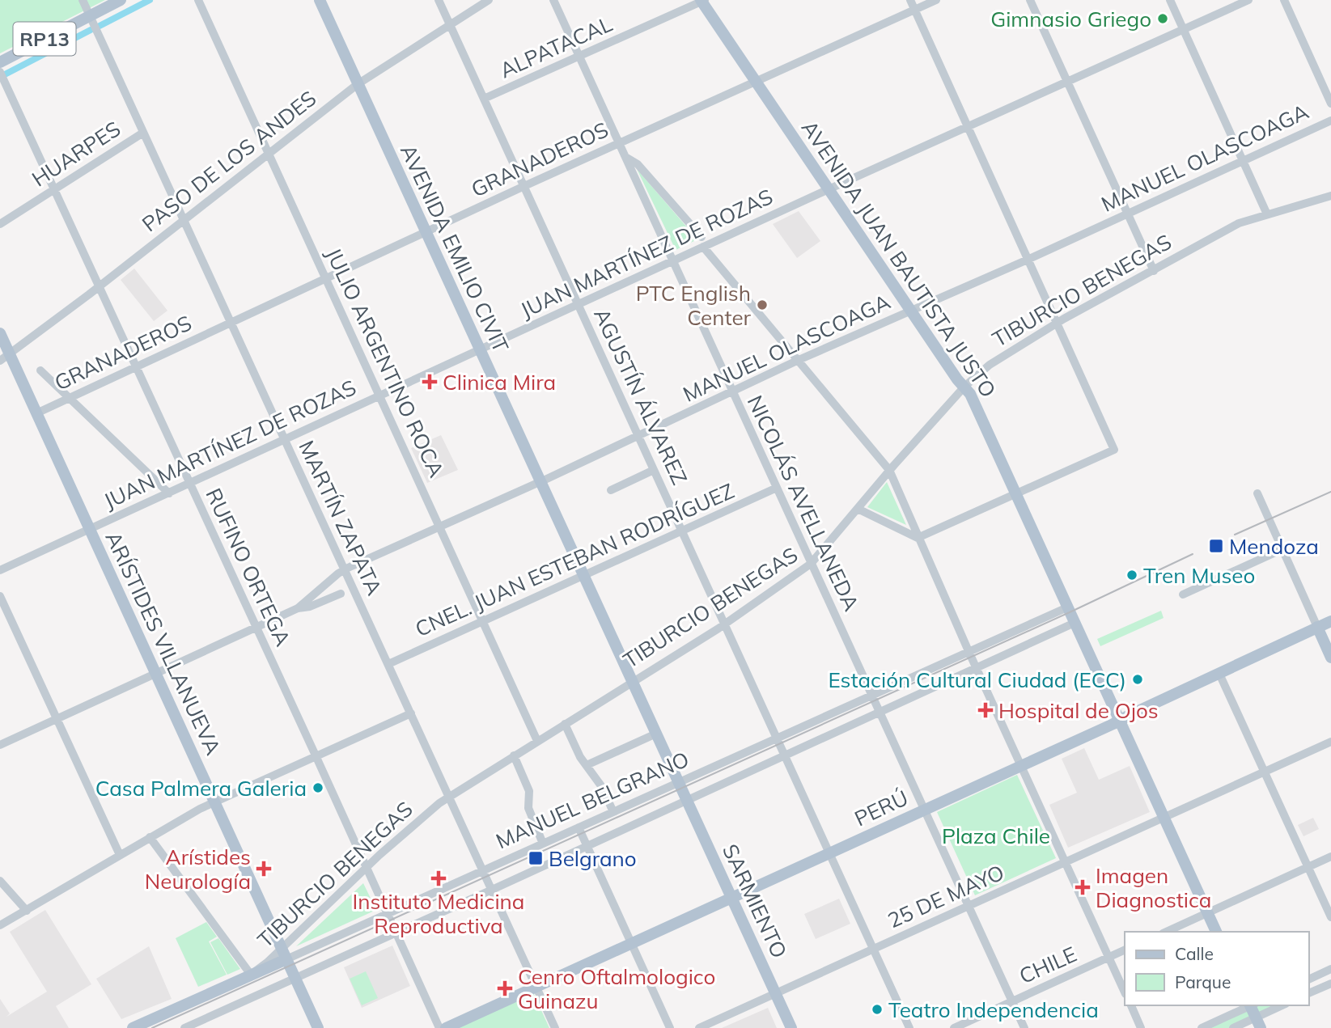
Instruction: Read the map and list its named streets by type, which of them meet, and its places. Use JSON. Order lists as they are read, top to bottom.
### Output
{
  "streets": {
    "main road": [
      "RP13",
      "AVENIDA EMILIO CIVIT",
      "AVENIDA JUAN BAUTISTA JUSTO",
      "ARÍSTIDES VILLANUEVA",
      "MANUEL BELGRANO",
      "PERÚ",
      "SARMIENTO"
    ],
    "street": [
      "ALPATACAL",
      "HUARPES",
      "MANUEL OLASCOAGA",
      "GRANADEROS",
      "PASO DE LOS ANDES",
      "JUAN MARTÍNEZ DE ROZAS",
      "TIBURCIO BENEGAS",
      "JULIO ARGENTINO ROCA",
      "AGUSTÍN ÁLVAREZ",
      "NICOLÁS AVELLANEDA",
      "MARTÍN ZAPATA",
      "CNEL. JUAN ESTEBAN RODRÍGUEZ",
      "RUFINO ORTEGA",
      "25 DE MAYO",
      "CHILE"
    ]
  },
  "crossings": [
    ["RP13", "MARTÍN ZAPATA"],
    ["ALPATACAL", "AVENIDA JUAN BAUTISTA JUSTO"],
    ["ALPATACAL", "AGUSTÍN ÁLVAREZ"],
    ["ALPATACAL", "NICOLÁS AVELLANEDA"],
    ["HUARPES", "MARTÍN ZAPATA"],
    ["HUARPES", "RUFINO ORTEGA"],
    ["MANUEL OLASCOAGA", "AVENIDA EMILIO CIVIT"],
    ["MANUEL OLASCOAGA", "AVENIDA JUAN BAUTISTA JUSTO"],
    ["MANUEL OLASCOAGA", "JULIO ARGENTINO ROCA"],
    ["MANUEL OLASCOAGA", "AGUSTÍN ÁLVAREZ"],
    ["MANUEL OLASCOAGA", "NICOLÁS AVELLANEDA"],
    ["MANUEL OLASCOAGA", "MARTÍN ZAPATA"],
    ["MANUEL OLASCOAGA", "RUFINO ORTEGA"],
    ["MANUEL OLASCOAGA", "ARÍSTIDES VILLANUEVA"],
    ["GRANADEROS", "AVENIDA EMILIO CIVIT"],
    ["GRANADEROS", "AVENIDA JUAN BAUTISTA JUSTO"],
    ["GRANADEROS", "JULIO ARGENTINO ROCA"],
    ["GRANADEROS", "AGUSTÍN ÁLVAREZ"],
    ["GRANADEROS", "NICOLÁS AVELLANEDA"],
    ["GRANADEROS", "MARTÍN ZAPATA"],
    ["GRANADEROS", "RUFINO ORTEGA"],
    ["GRANADEROS", "ARÍSTIDES VILLANUEVA"],
    ["PASO DE LOS ANDES", "AVENIDA EMILIO CIVIT"],
    ["PASO DE LOS ANDES", "JULIO ARGENTINO ROCA"],
    ["PASO DE LOS ANDES", "AGUSTÍN ÁLVAREZ"],
    ["PASO DE LOS ANDES", "MARTÍN ZAPATA"],
    ["PASO DE LOS ANDES", "RUFINO ORTEGA"],
    ["PASO DE LOS ANDES", "ARÍSTIDES VILLANUEVA"],
    ["AVENIDA EMILIO CIVIT", "JUAN MARTÍNEZ DE ROZAS"],
    ["AVENIDA EMILIO CIVIT", "TIBURCIO BENEGAS"],
    ["AVENIDA EMILIO CIVIT", "CNEL. JUAN ESTEBAN RODRÍGUEZ"],
    ["AVENIDA EMILIO CIVIT", "MANUEL BELGRANO"],
    ["AVENIDA EMILIO CIVIT", "SARMIENTO"],
    ["JUAN MARTÍNEZ DE ROZAS", "AVENIDA JUAN BAUTISTA JUSTO"],
    ["JUAN MARTÍNEZ DE ROZAS", "JULIO ARGENTINO ROCA"],
    ["JUAN MARTÍNEZ DE ROZAS", "AGUSTÍN ÁLVAREZ"],
    ["JUAN MARTÍNEZ DE ROZAS", "NICOLÁS AVELLANEDA"],
    ["JUAN MARTÍNEZ DE ROZAS", "MARTÍN ZAPATA"],
    ["JUAN MARTÍNEZ DE ROZAS", "RUFINO ORTEGA"],
    ["JUAN MARTÍNEZ DE ROZAS", "ARÍSTIDES VILLANUEVA"],
    ["AVENIDA JUAN BAUTISTA JUSTO", "TIBURCIO BENEGAS"],
    ["AVENIDA JUAN BAUTISTA JUSTO", "MANUEL BELGRANO"],
    ["AVENIDA JUAN BAUTISTA JUSTO", "PERÚ"],
    ["AVENIDA JUAN BAUTISTA JUSTO", "25 DE MAYO"],
    ["TIBURCIO BENEGAS", "JULIO ARGENTINO ROCA"],
    ["TIBURCIO BENEGAS", "AGUSTÍN ÁLVAREZ"],
    ["TIBURCIO BENEGAS", "NICOLÁS AVELLANEDA"],
    ["TIBURCIO BENEGAS", "MARTÍN ZAPATA"],
    ["TIBURCIO BENEGAS", "RUFINO ORTEGA"],
    ["TIBURCIO BENEGAS", "ARÍSTIDES VILLANUEVA"],
    ["TIBURCIO BENEGAS", "MANUEL BELGRANO"],
    ["JULIO ARGENTINO ROCA", "CNEL. JUAN ESTEBAN RODRÍGUEZ"],
    ["AGUSTÍN ÁLVAREZ", "CNEL. JUAN ESTEBAN RODRÍGUEZ"],
    ["AGUSTÍN ÁLVAREZ", "MANUEL BELGRANO"],
    ["AGUSTÍN ÁLVAREZ", "PERÚ"],
    ["AGUSTÍN ÁLVAREZ", "25 DE MAYO"],
    ["NICOLÁS AVELLANEDA", "CNEL. JUAN ESTEBAN RODRÍGUEZ"],
    ["NICOLÁS AVELLANEDA", "MANUEL BELGRANO"],
    ["NICOLÁS AVELLANEDA", "PERÚ"],
    ["NICOLÁS AVELLANEDA", "25 DE MAYO"],
    ["NICOLÁS AVELLANEDA", "CHILE"],
    ["MARTÍN ZAPATA", "CNEL. JUAN ESTEBAN RODRÍGUEZ"],
    ["MARTÍN ZAPATA", "MANUEL BELGRANO"],
    ["MARTÍN ZAPATA", "PERÚ"],
    ["RUFINO ORTEGA", "MANUEL BELGRANO"],
    ["ARÍSTIDES VILLANUEVA", "MANUEL BELGRANO"],
    ["MANUEL BELGRANO", "SARMIENTO"],
    ["PERÚ", "SARMIENTO"],
    ["25 DE MAYO", "SARMIENTO"]
  ],
  "parks": ["Plaza Chile"],
  "places": {
    "other": [
      "Gimnasio Griego",
      "PTC English Center",
      "Tren Museo",
      "Estación Cultural Ciudad (ECC)",
      "Casa Palmera Galeria",
      "Teatro Independencia"
    ],
    "health": [
      "Clinica Mira",
      "Hospital de Ojos",
      "Arístides Neurología",
      "Instituto Medicina Reproductiva",
      "Imagen Diagnostica",
      "Cenro Oftalmologico Guinazu"
    ],
    "transit": ["Mendoza", "Belgrano"]
  },
  "legend": ["Calle", "Parque"]
}
